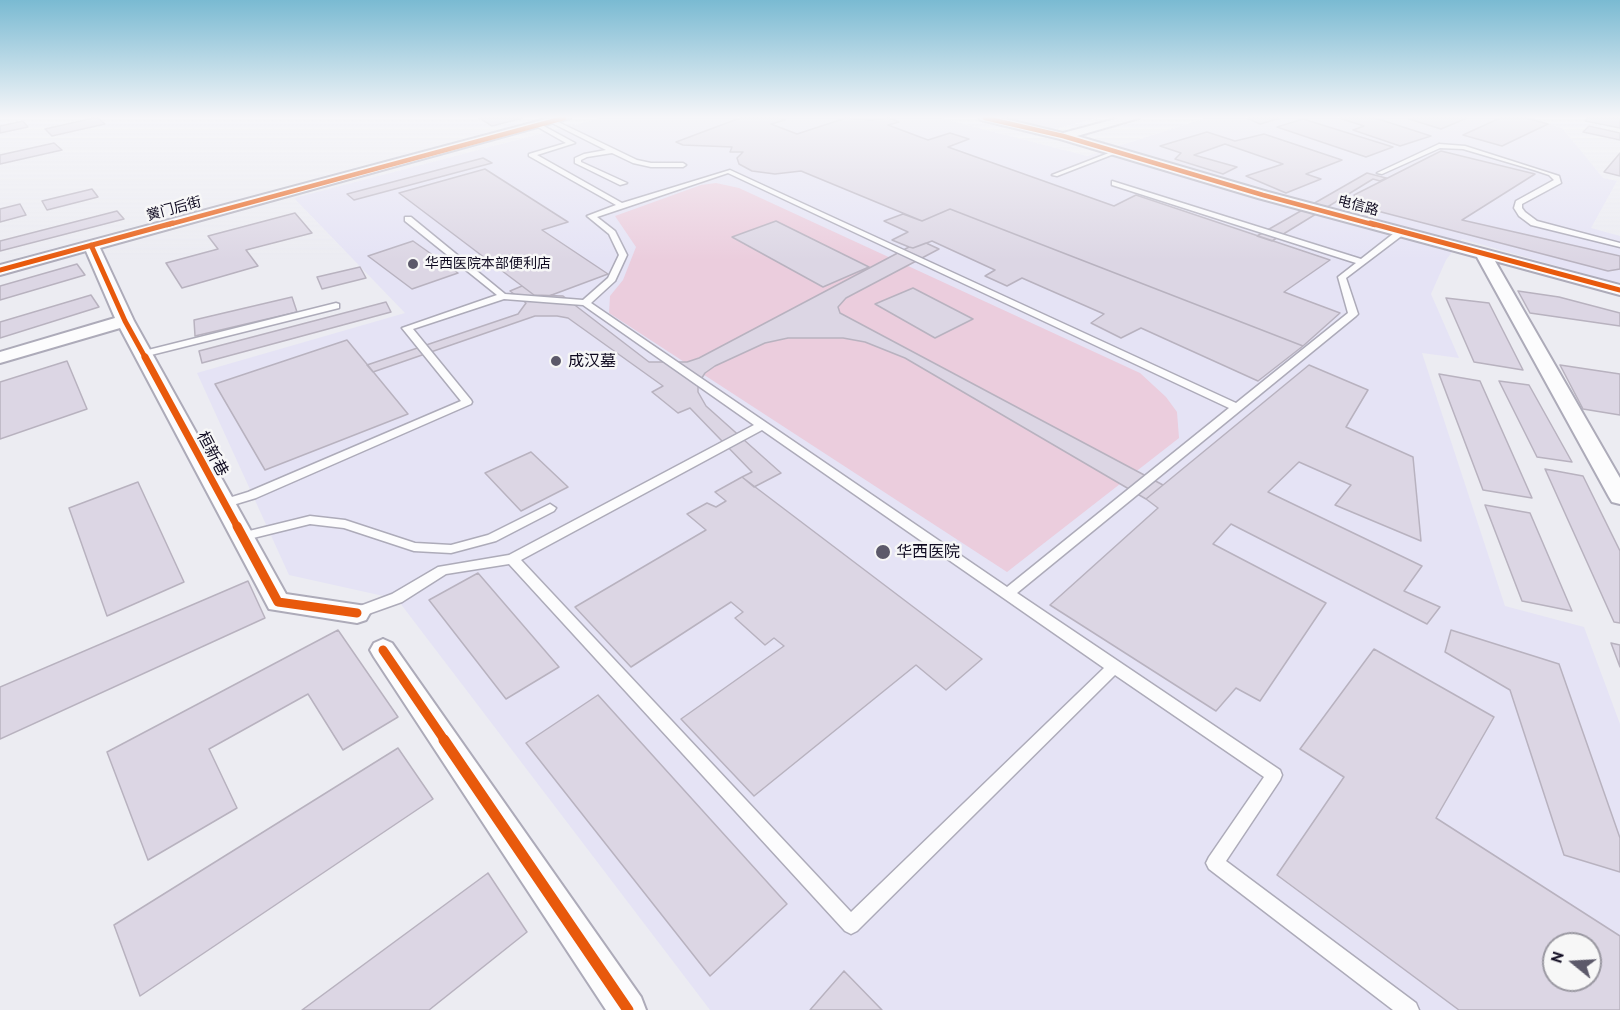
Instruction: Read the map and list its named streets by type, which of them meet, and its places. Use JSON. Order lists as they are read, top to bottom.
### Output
{
  "streets": {
    "street": ["电信路", "黉门后街", "桓新巷"]
  },
  "crossings": [
    ["黉门后街", "桓新巷"]
  ],
  "places": ["华西医院本部便利店", "成汉墓", "华西医院"],
  "north": "left"
}
